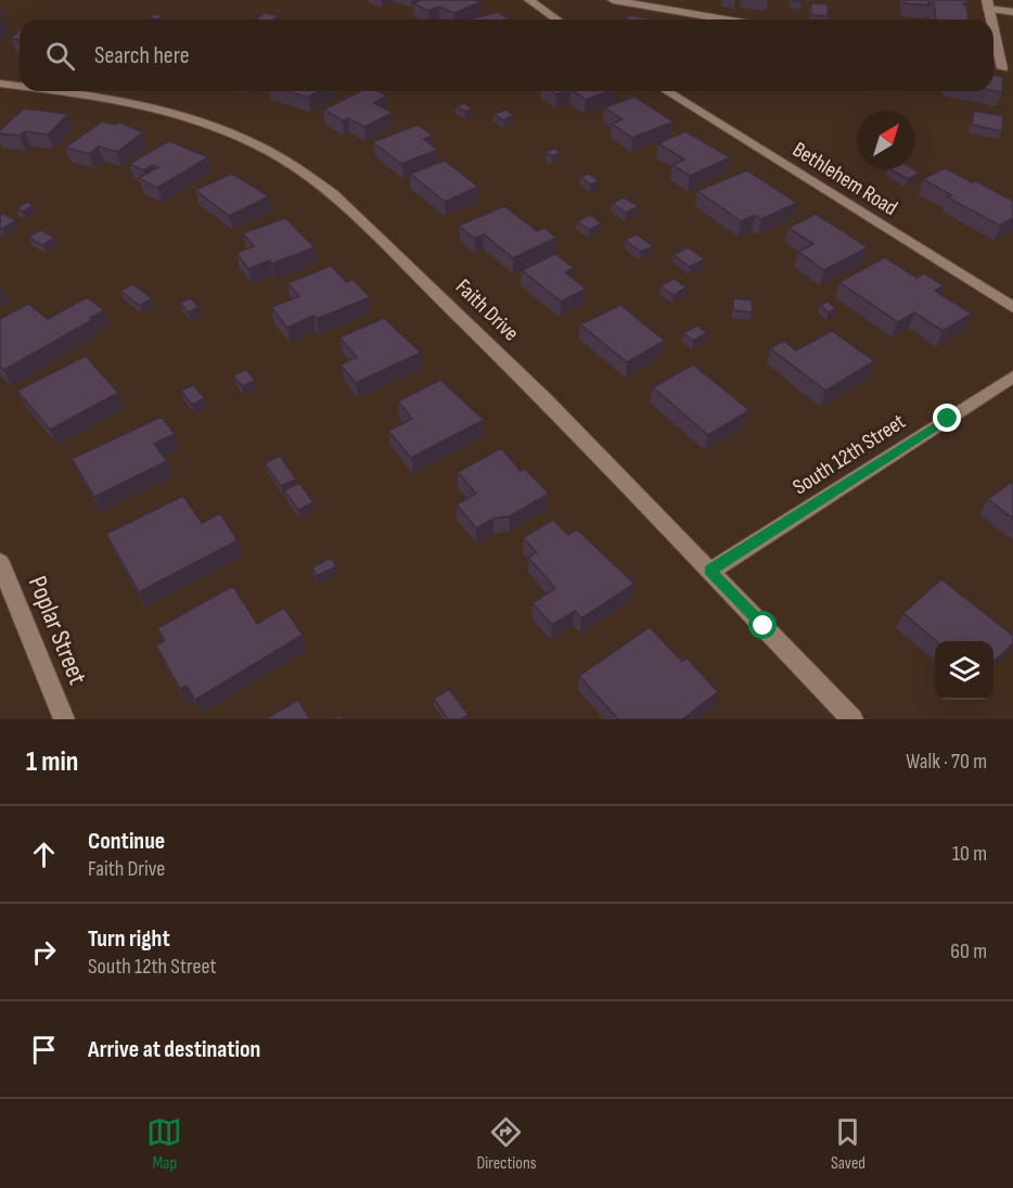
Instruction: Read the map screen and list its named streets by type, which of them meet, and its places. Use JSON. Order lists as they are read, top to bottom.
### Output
{
  "streets": {
    "street": [
      "Bethlehem Road",
      "Faith Drive",
      "South 12th Street",
      "Poplar Street"
    ]
  },
  "crossings": [
    ["Faith Drive", "South 12th Street"]
  ],
  "north": "top right",
  "page": {
    "search": "Search here",
    "heading": ["1 min", "Walk · 70 m"],
    "list": [
      ["Continue", "Faith Drive", "10 m"],
      ["Turn right", "South 12th Street", "60 m"],
      "Arrive at destination"
    ],
    "nav": ["Map", "Directions", "Saved"]
  }
}
